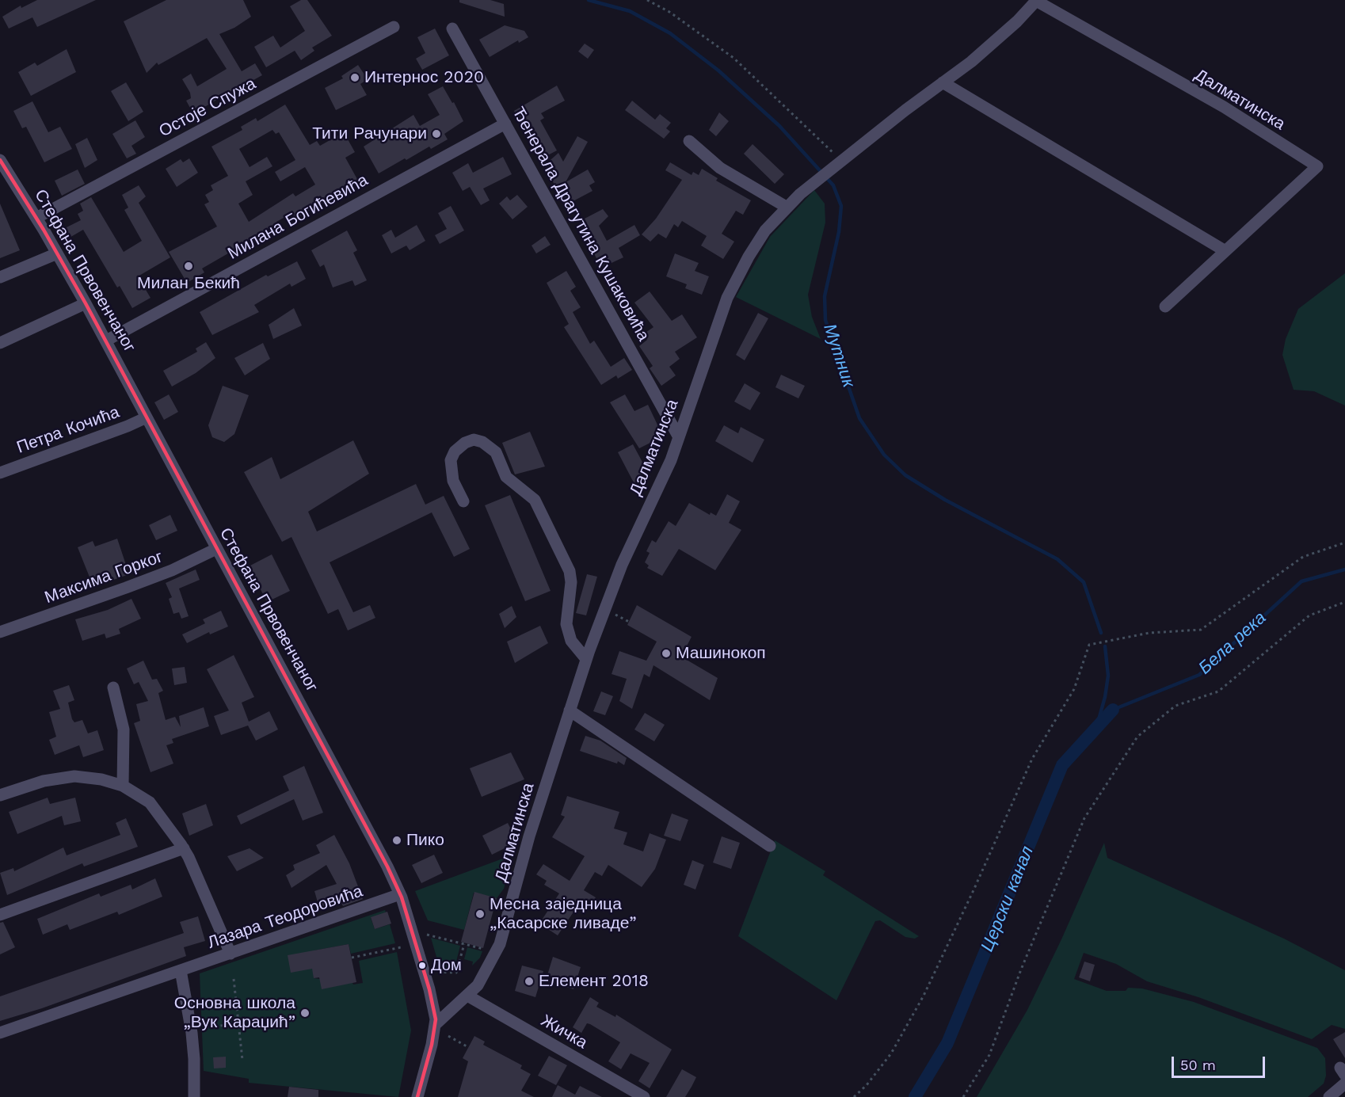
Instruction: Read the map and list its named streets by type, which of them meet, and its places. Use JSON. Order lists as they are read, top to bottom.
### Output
{
  "streets": {
    "street": [
      "Далматинска",
      "Остоје Спужа",
      "Милана Богићевића",
      "Ђенерала Драгутина Кушаковића",
      "Стефана Првовенчаног",
      "Петра Кочића",
      "Максима Горког",
      "Лазара Теодоровића",
      "Жичка"
    ]
  },
  "crossings": [
    ["Далматинска", "Ђенерала Драгутина Кушаковића"],
    ["Далматинска", "Стефана Првовенчаног"],
    ["Далматинска", "Жичка"],
    ["Остоје Спужа", "Стефана Првовенчаног"],
    ["Милана Богићевића", "Ђенерала Драгутина Кушаковића"],
    ["Милана Богићевића", "Стефана Првовенчаног"],
    ["Стефана Првовенчаног", "Петра Кочића"],
    ["Стефана Првовенчаног", "Максима Горког"],
    ["Стефана Првовенчаног", "Лазара Теодоровића"]
  ],
  "water": ["Мутник", "Бела река", "Церски канал"],
  "places": [
    "Интернос 2020",
    "Тити Рачунари",
    "Милан Бекић",
    "Машинокоп",
    "Пико",
    "Месна заједница „Касарске ливаде”",
    "Дом",
    "Елемент 2018",
    "Основна школа „Вук Караџић”"
  ],
  "lines": ["transit line 50"],
  "scale_bar": "50 m"
}
